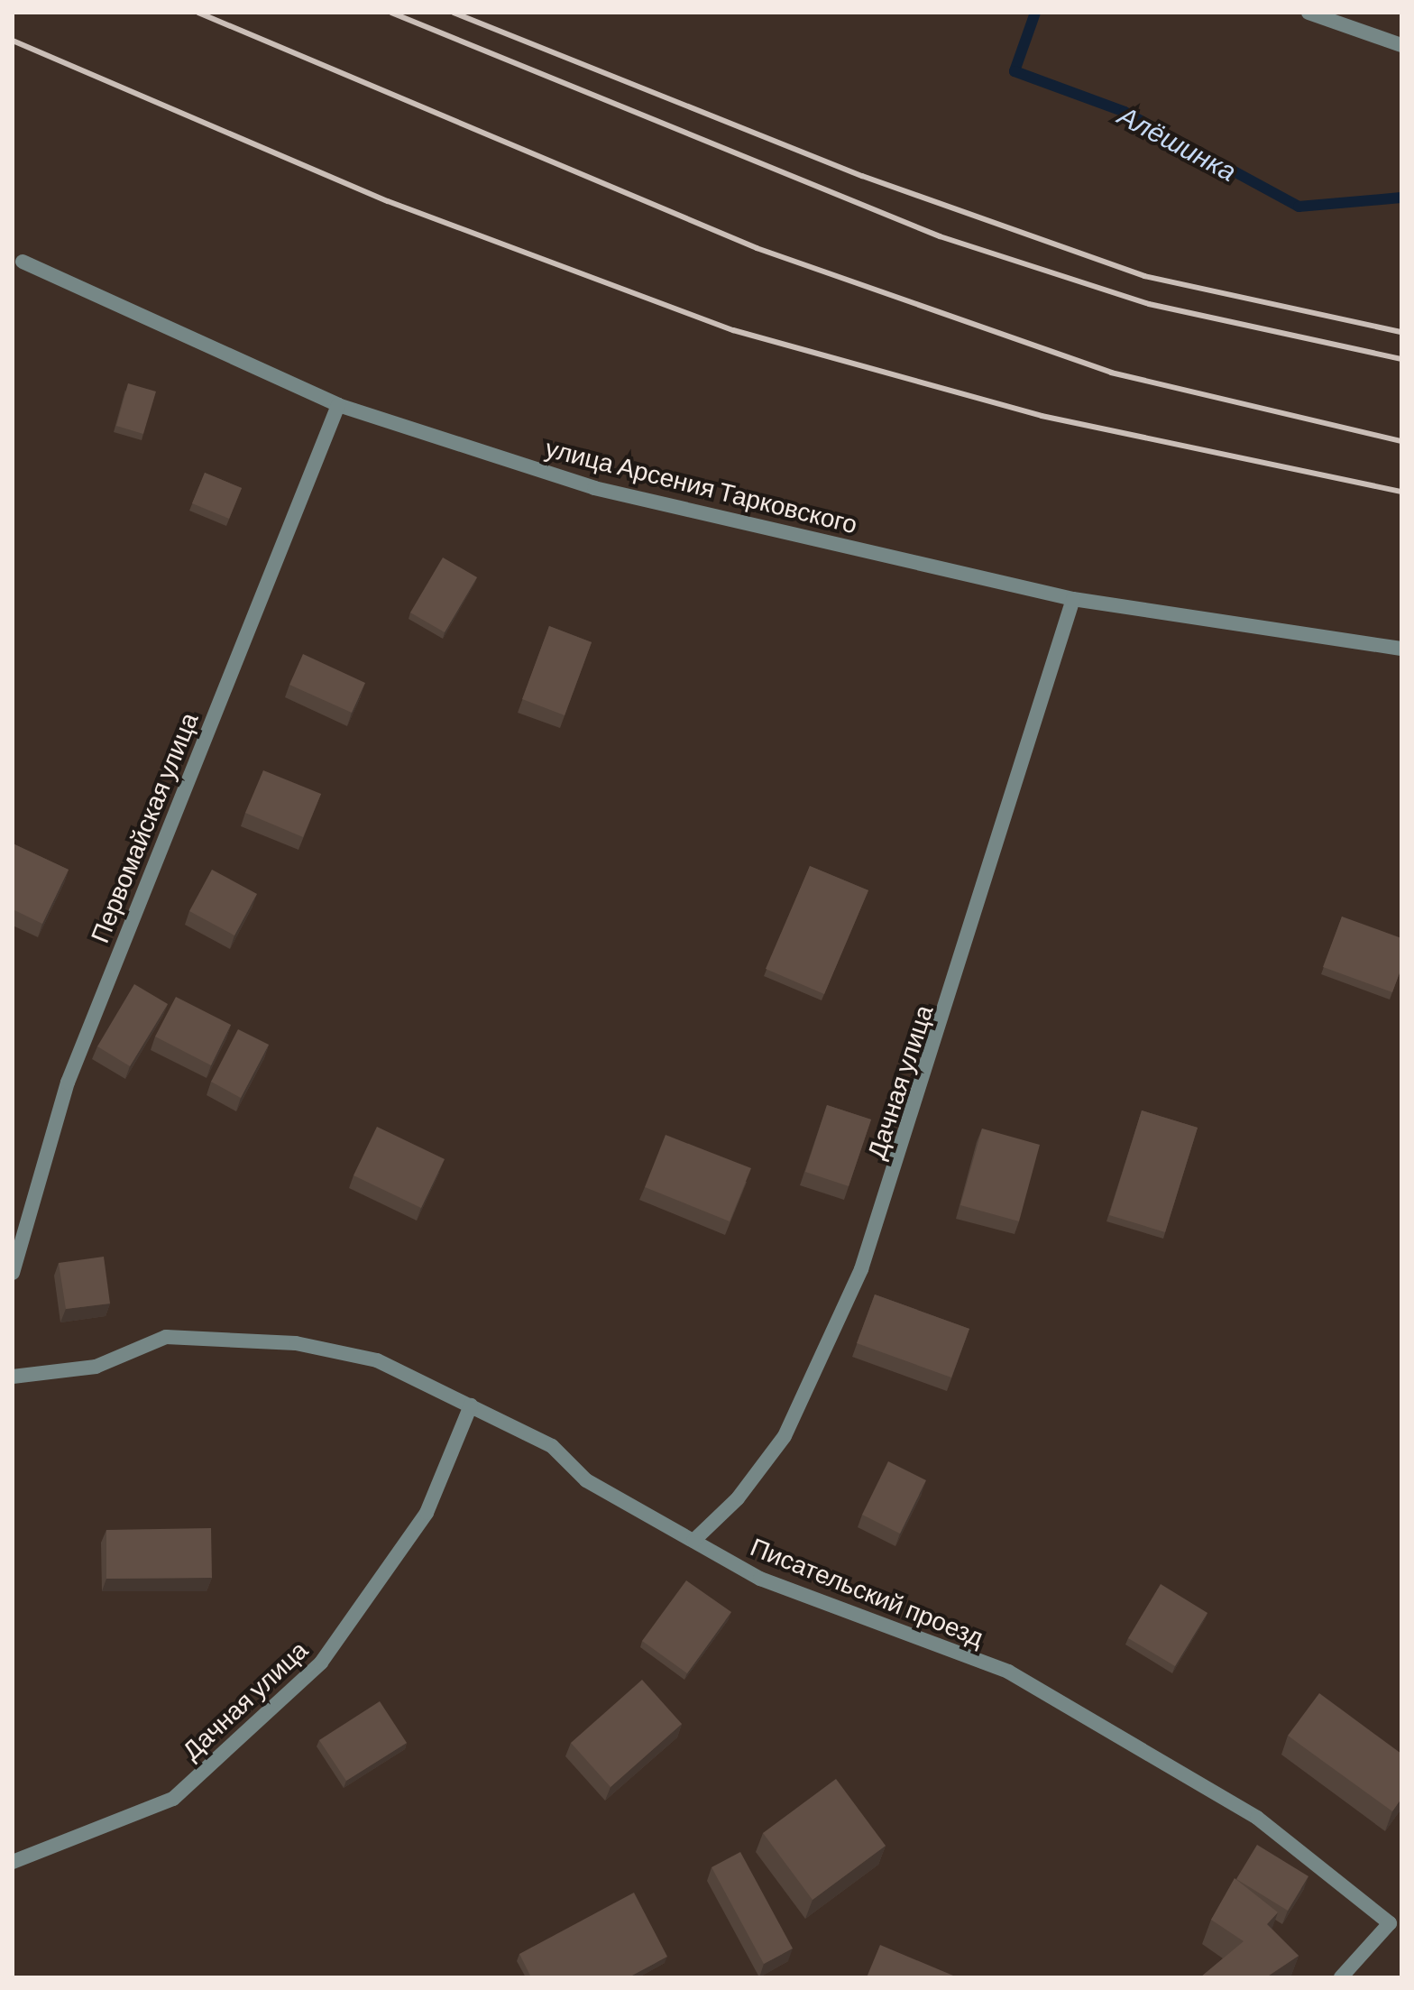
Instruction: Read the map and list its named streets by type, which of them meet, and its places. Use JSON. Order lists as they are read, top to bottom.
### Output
{
  "streets": {
    "street": [
      "улица Арсения Тарковского",
      "Первомайская улица",
      "Дачная улица",
      "Писательский проезд"
    ]
  },
  "crossings": [
    ["улица Арсения Тарковского", "Первомайская улица"],
    ["улица Арсения Тарковского", "Дачная улица"],
    ["Дачная улица", "Писательский проезд"]
  ],
  "water": ["Алёшинка"]
}
